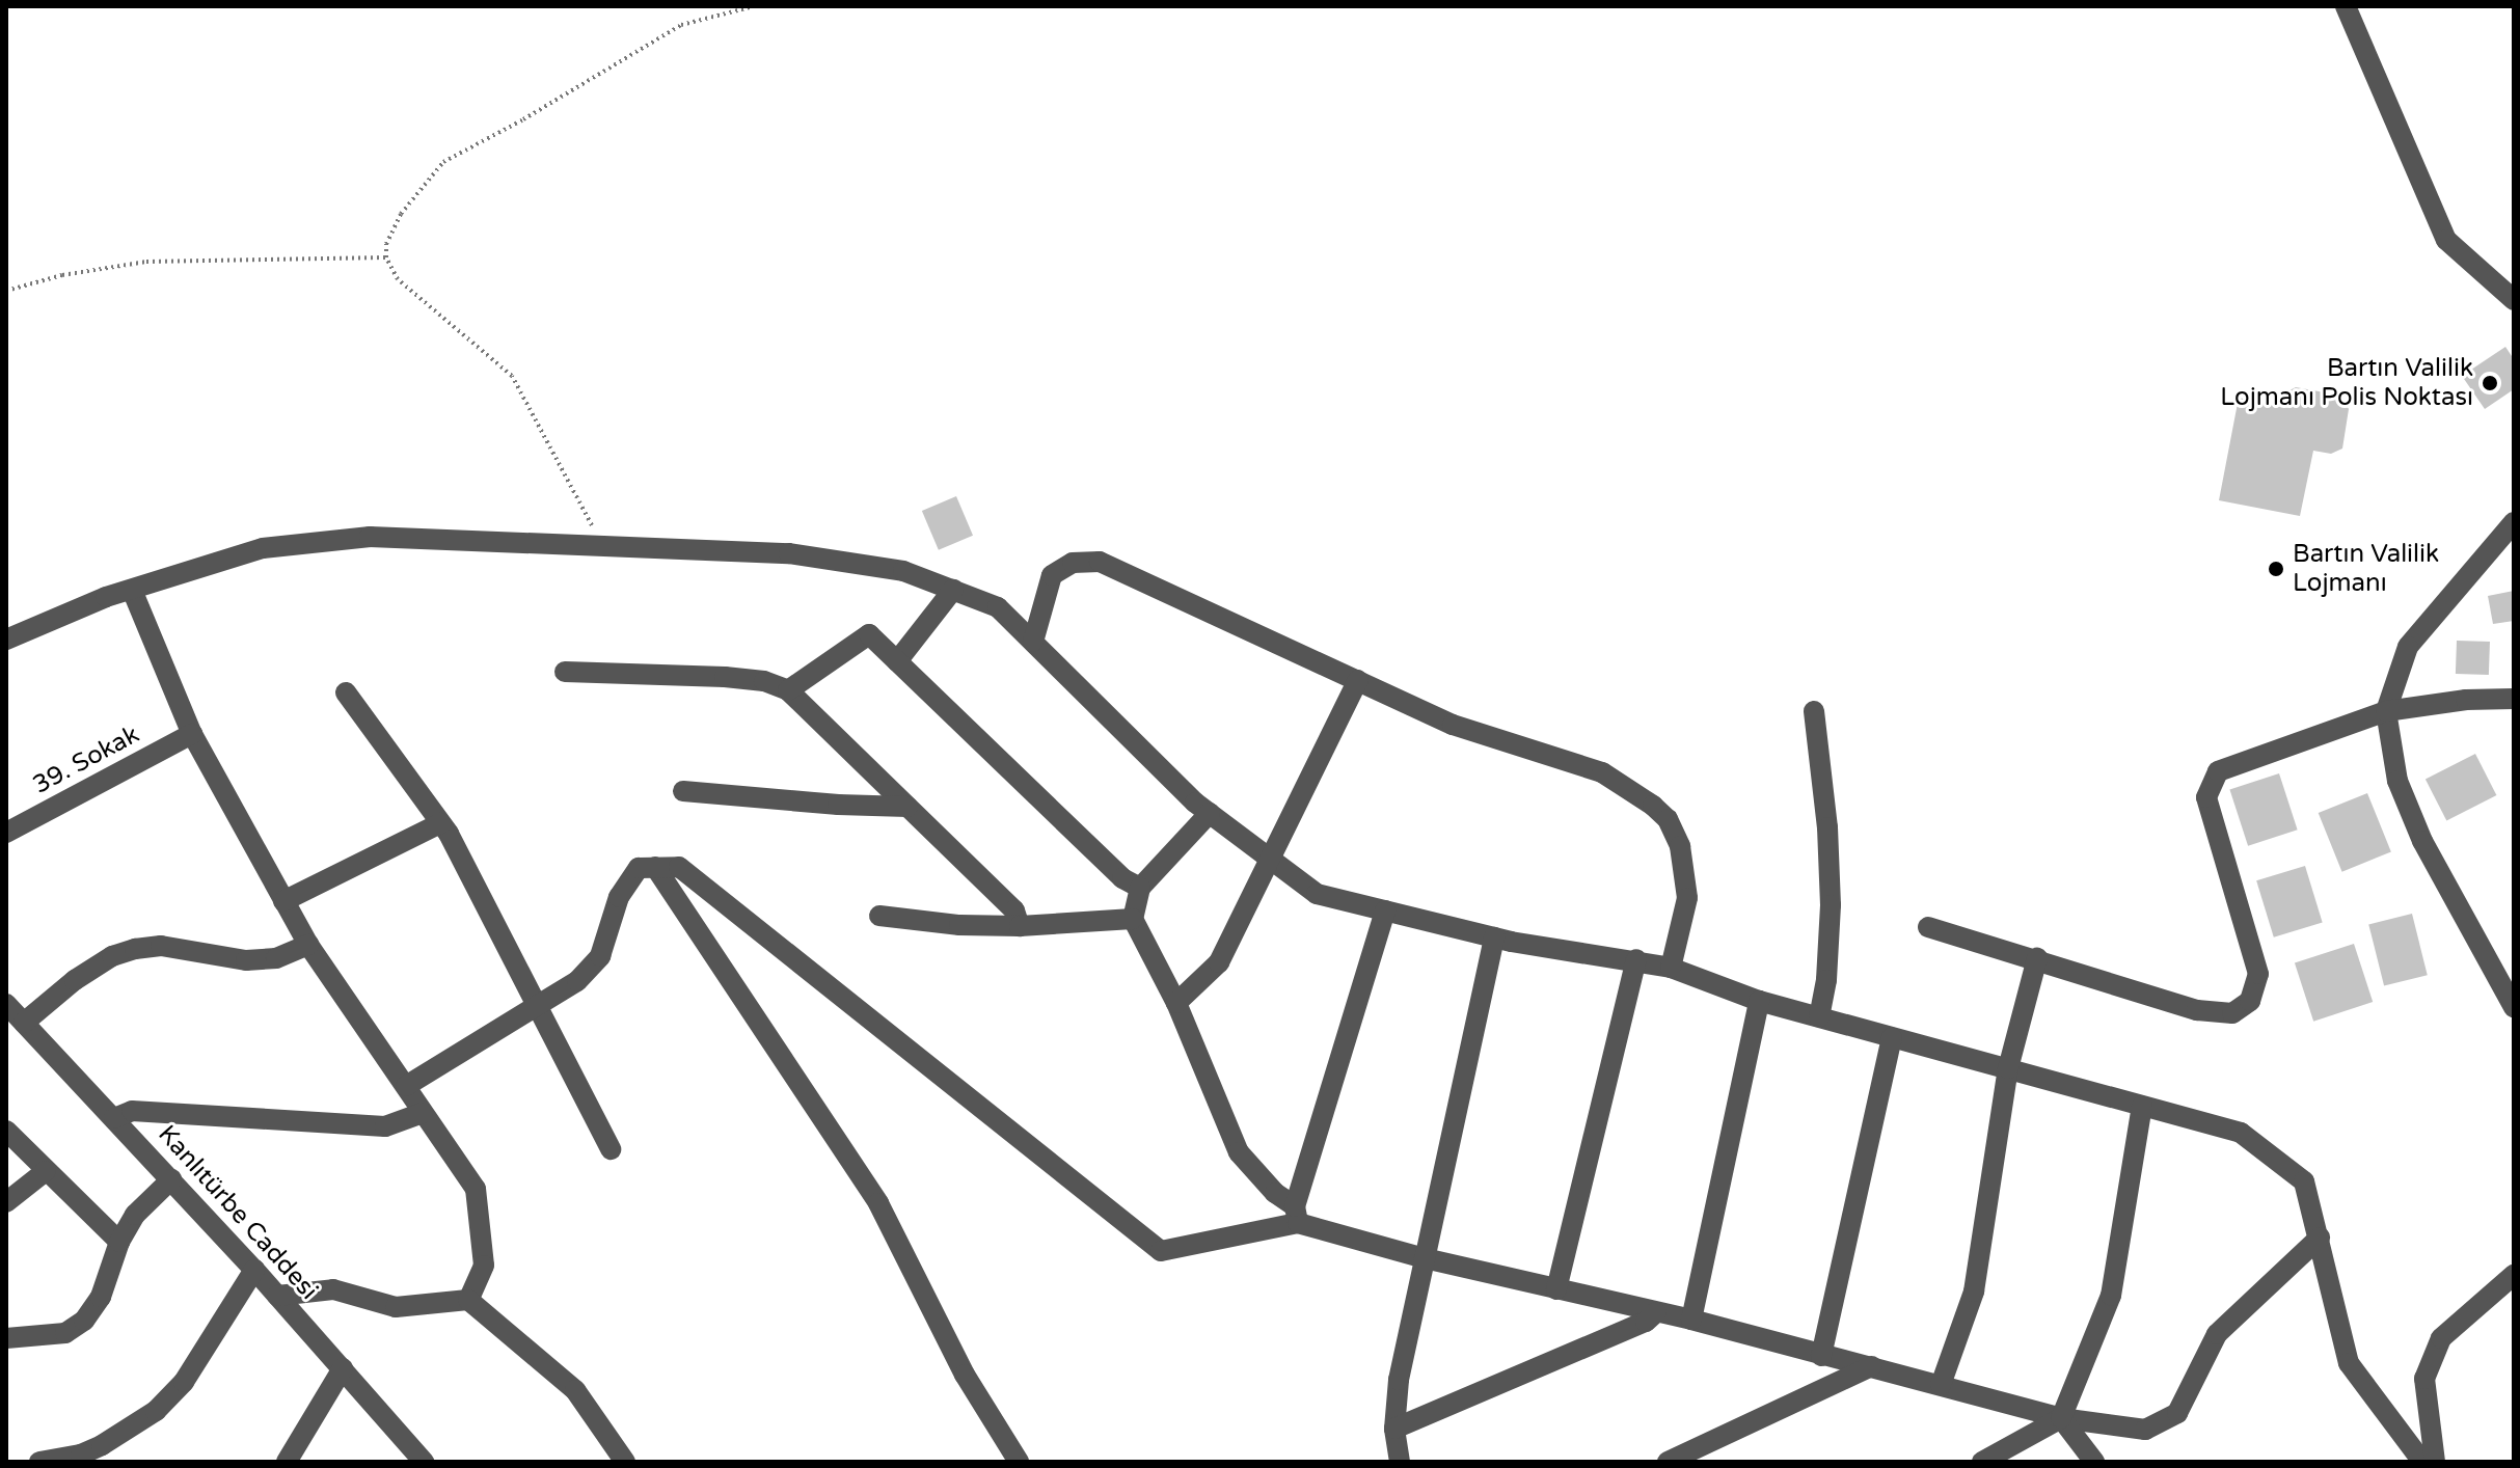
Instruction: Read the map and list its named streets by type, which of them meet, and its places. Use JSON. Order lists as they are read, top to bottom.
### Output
{
  "streets": {
    "street": ["39. Sokak", "Kanlıtürbe Caddesi"]
  },
  "places": ["Bartın Valilik Lojmanı Polis Noktası", "Bartın Valilik Lojmanı"]
}
